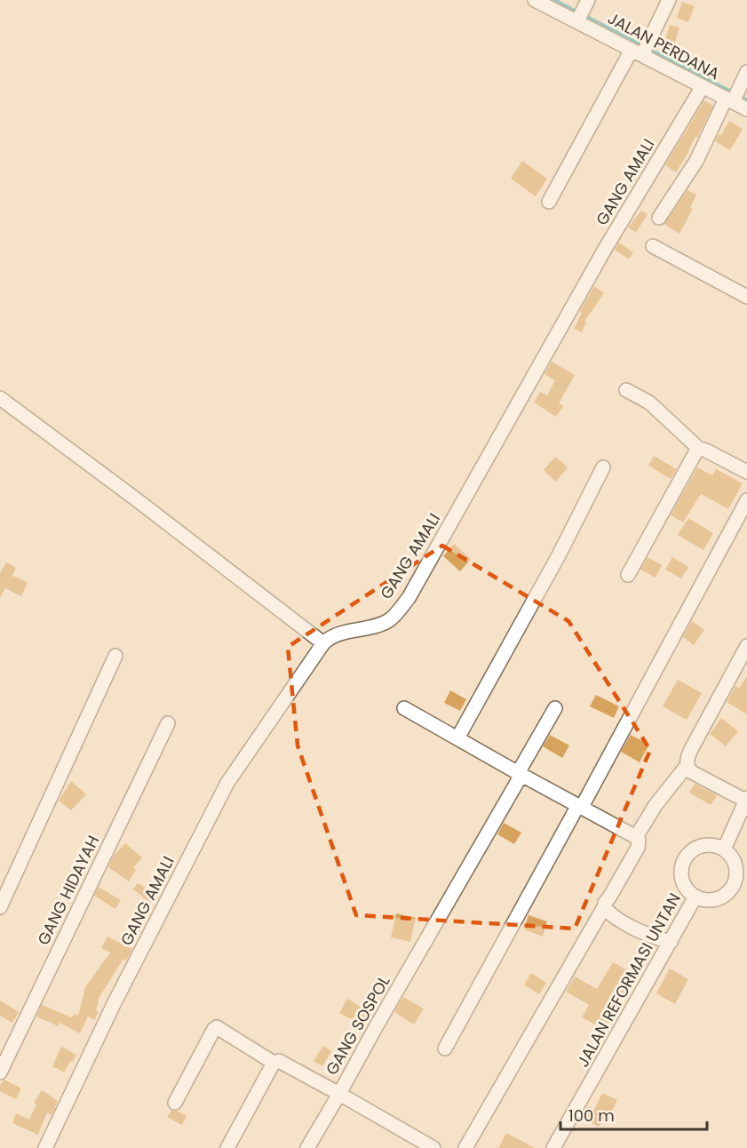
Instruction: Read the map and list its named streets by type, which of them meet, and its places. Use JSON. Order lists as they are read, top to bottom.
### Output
{
  "streets": {
    "street": [
      "JALAN PERDANA",
      "GANG AMALI",
      "GANG HIDAYAH",
      "JALAN REFORMASI UNTAN",
      "GANG SOSPOL"
    ]
  },
  "crossings": [
    ["JALAN PERDANA", "GANG AMALI"]
  ],
  "scale_bar": "100 m"
}
